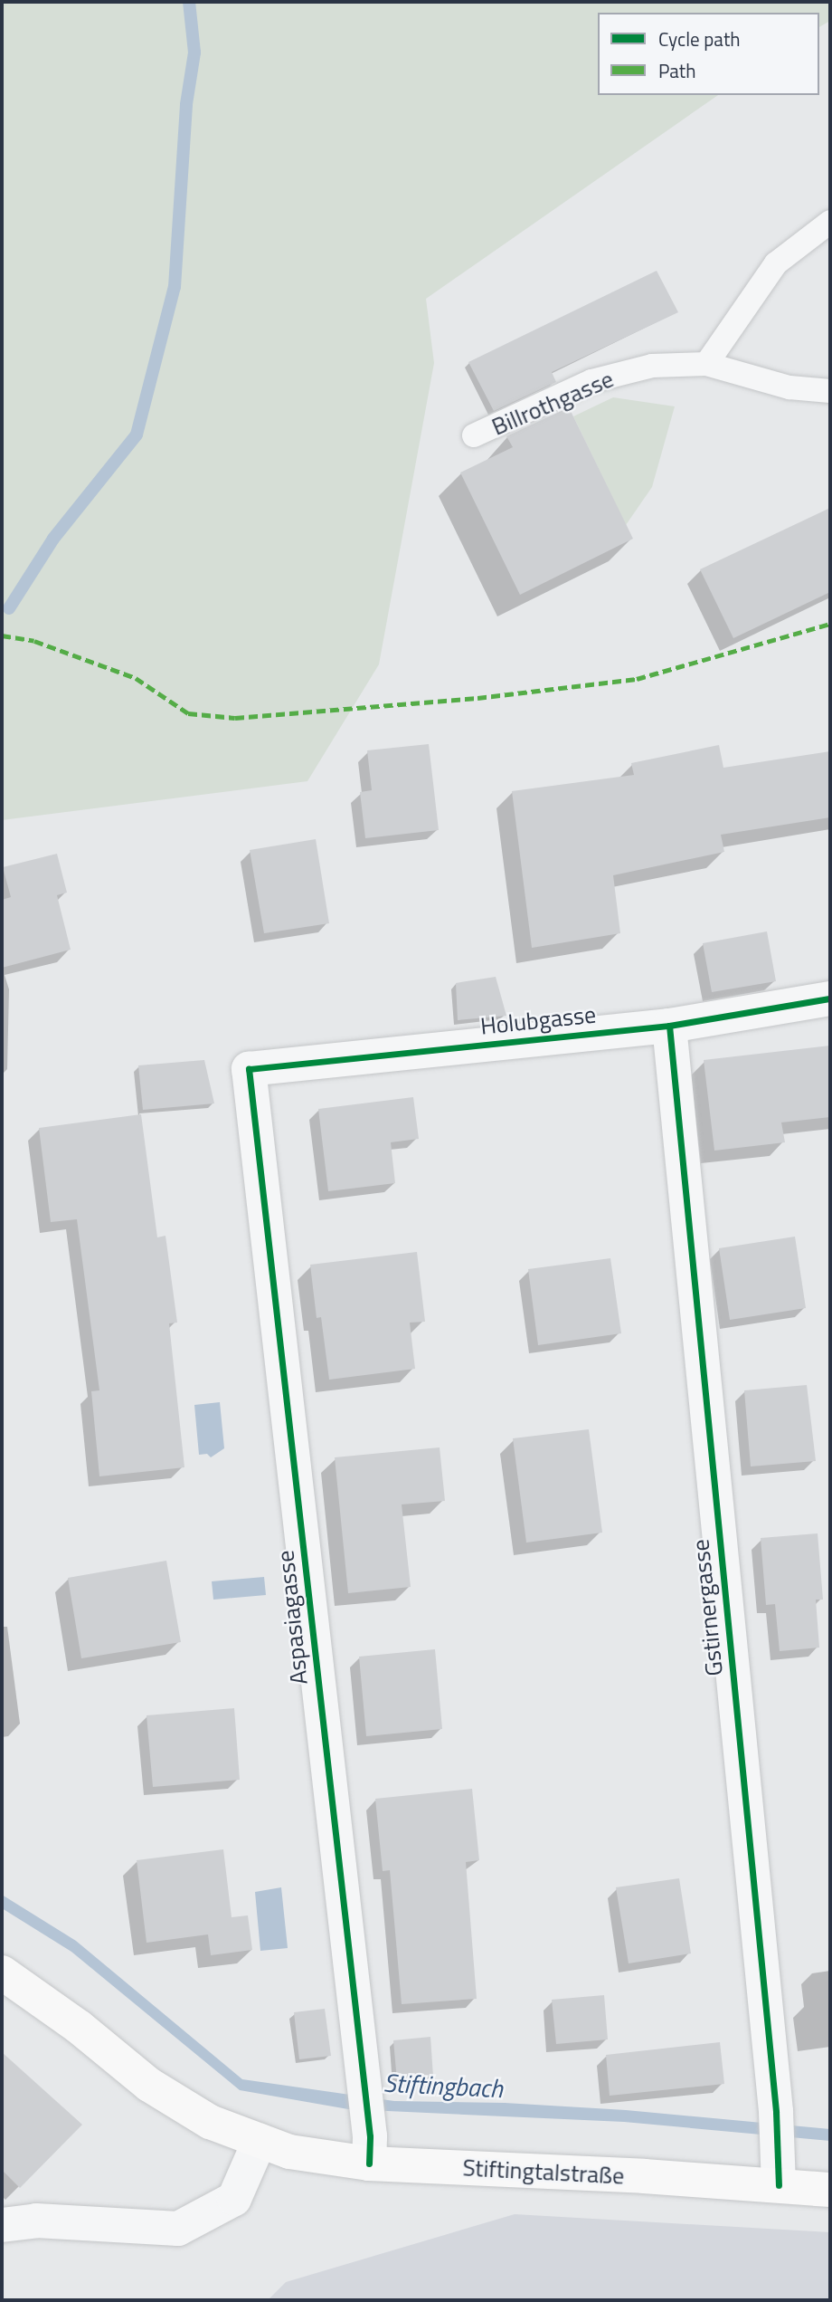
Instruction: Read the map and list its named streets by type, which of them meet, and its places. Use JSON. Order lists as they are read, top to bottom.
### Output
{
  "streets": {
    "street": [
      "Holubgasse",
      "Gstirnergasse",
      "Aspasiagasse",
      "Stiftingtalstraße"
    ],
    "lane": ["Billrothgasse"]
  },
  "crossings": [
    ["Holubgasse", "Gstirnergasse"],
    ["Holubgasse", "Aspasiagasse"],
    ["Gstirnergasse", "Stiftingtalstraße"],
    ["Aspasiagasse", "Stiftingtalstraße"]
  ],
  "water": ["Stiftingbach"],
  "legend": ["Cycle path", "Path"]
}
